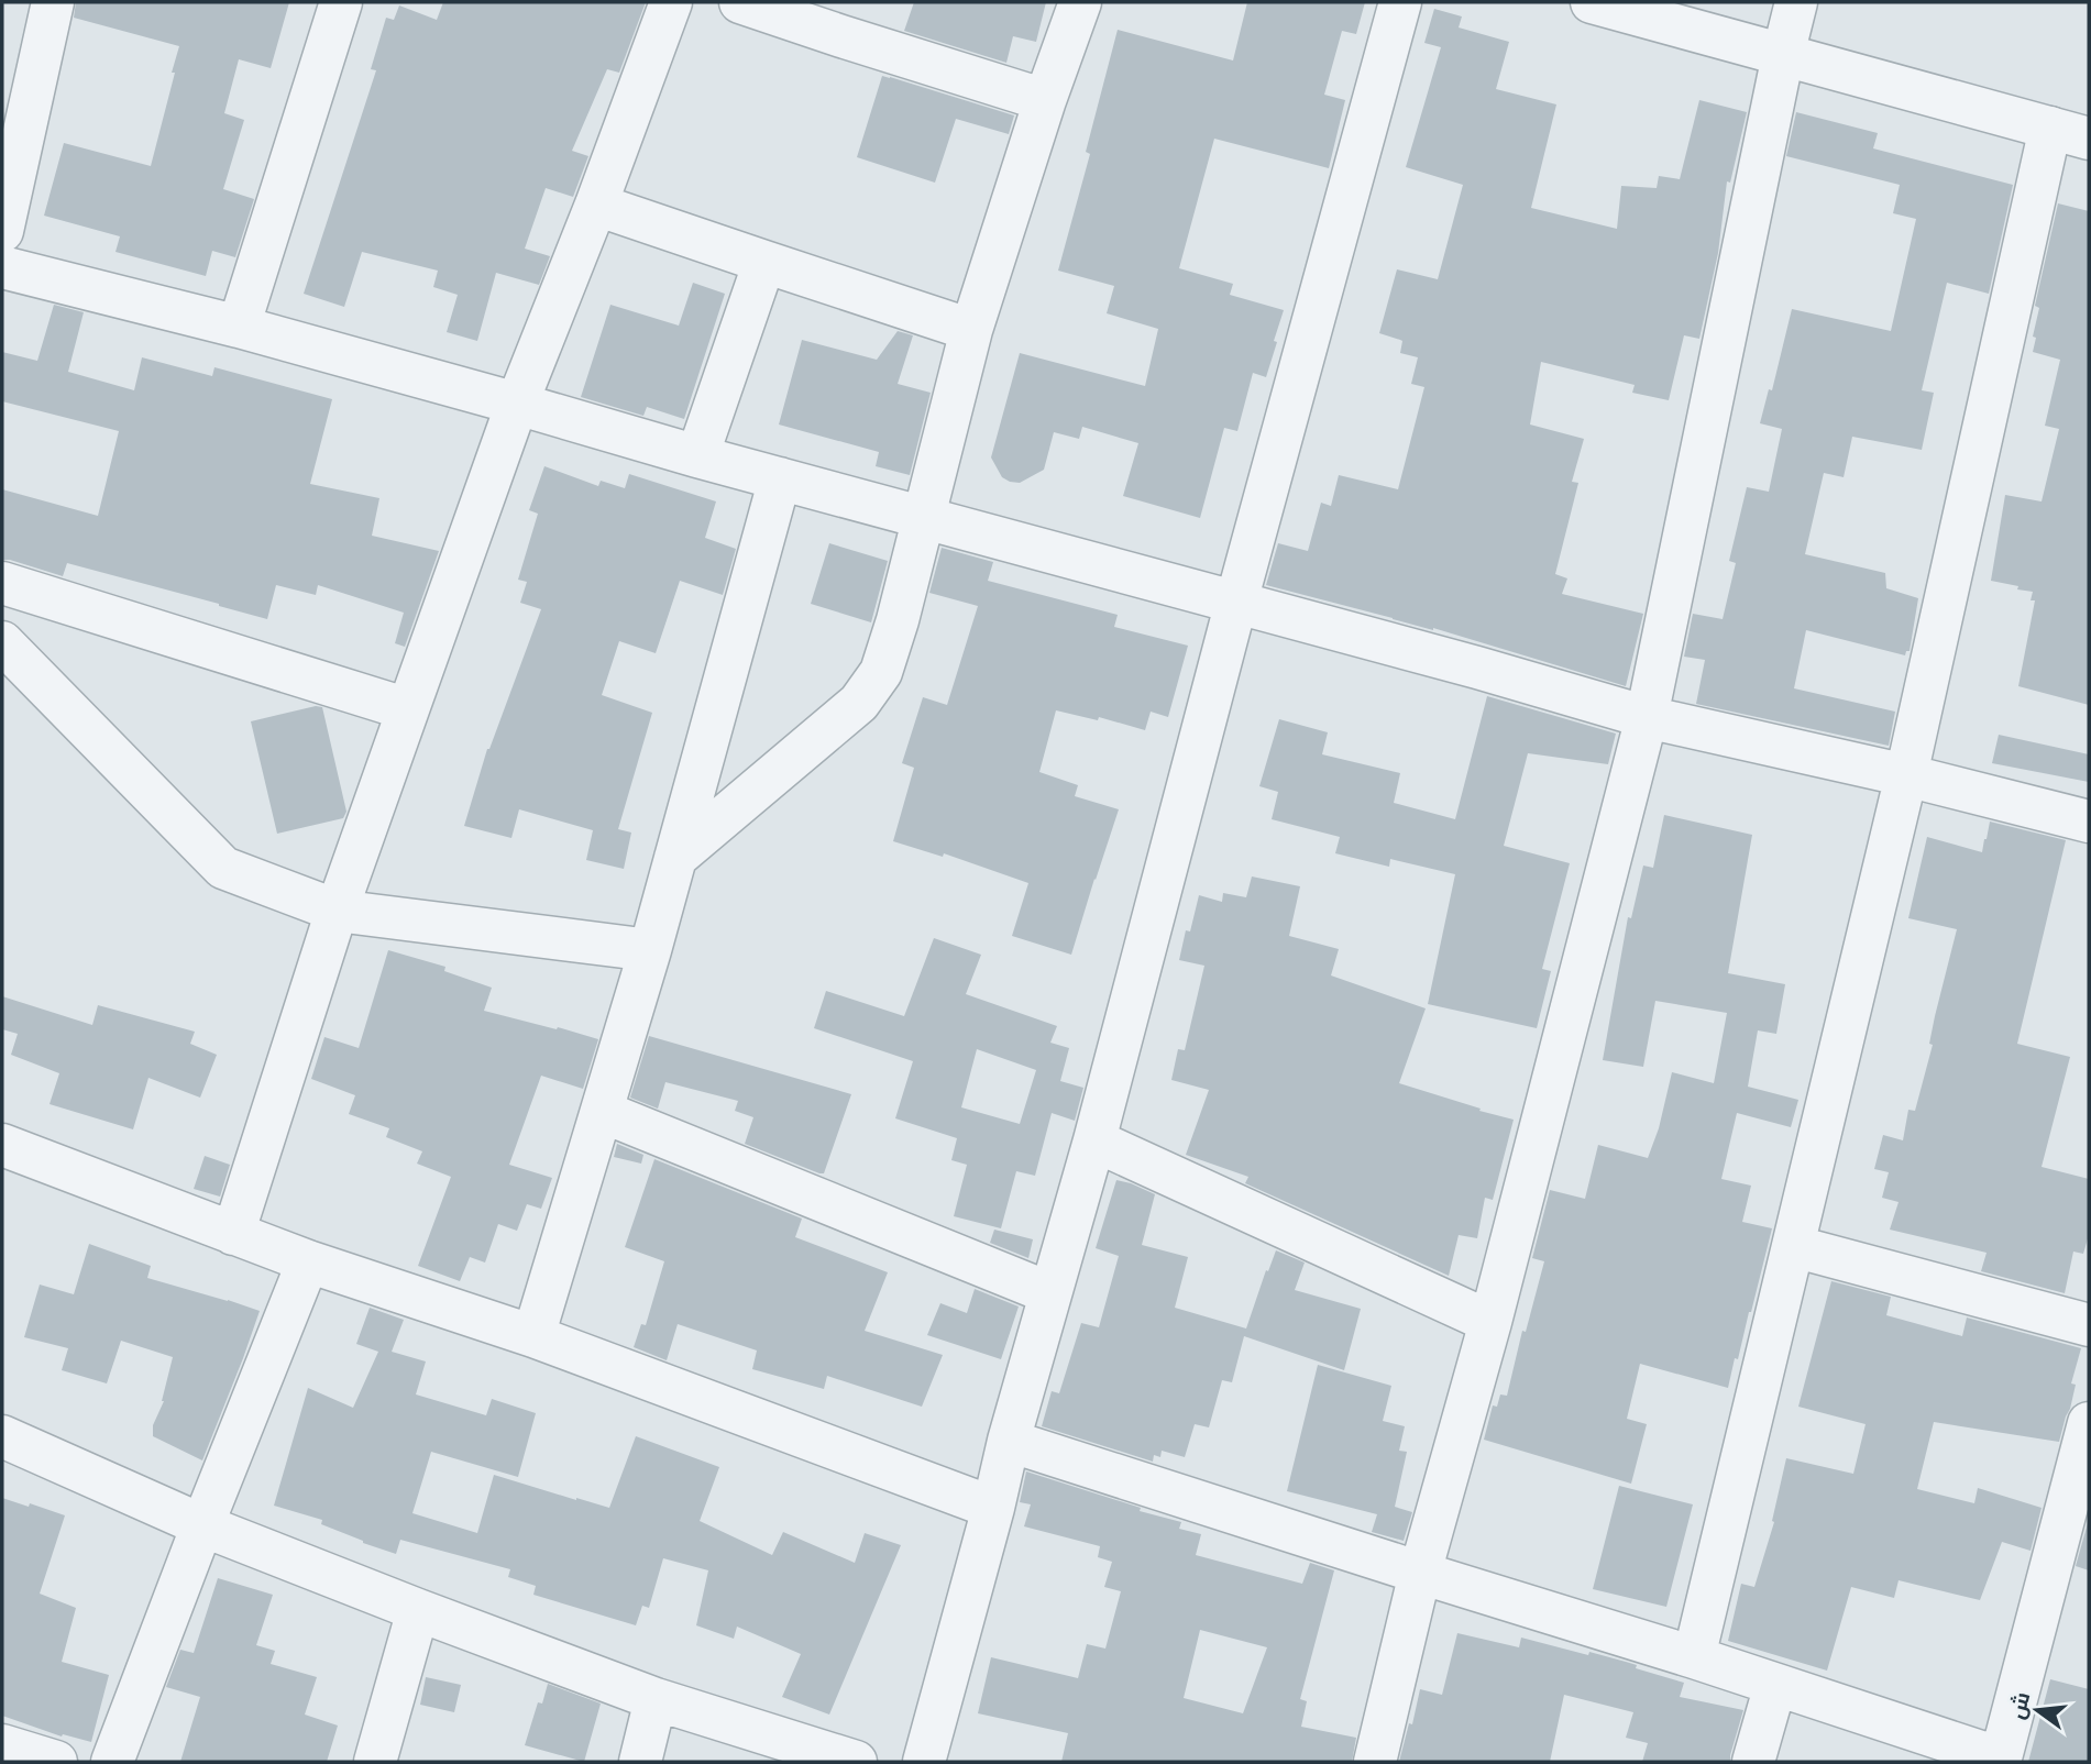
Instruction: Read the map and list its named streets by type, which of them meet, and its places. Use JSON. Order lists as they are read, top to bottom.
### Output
{
  "north": "left"
}
